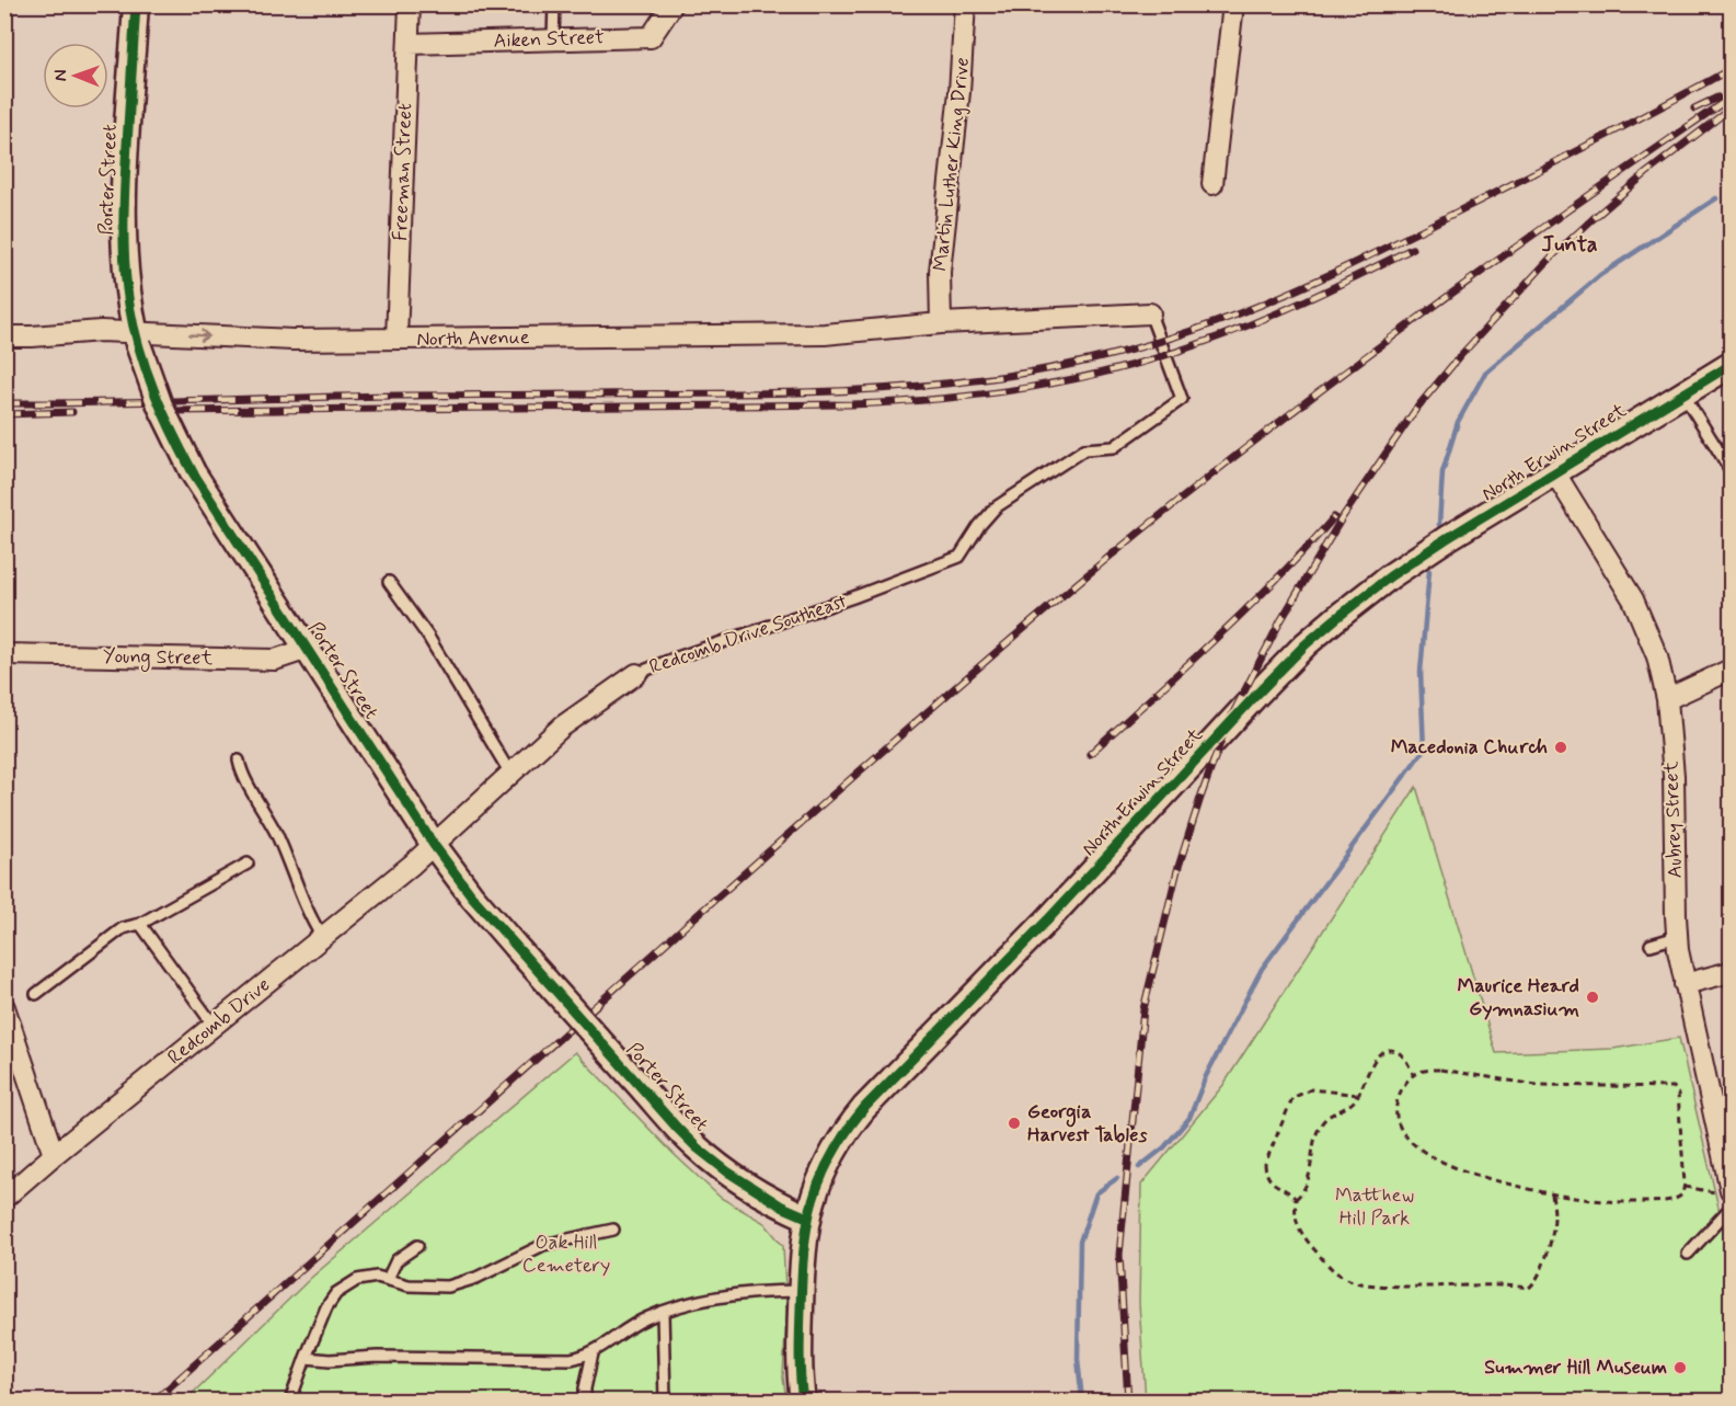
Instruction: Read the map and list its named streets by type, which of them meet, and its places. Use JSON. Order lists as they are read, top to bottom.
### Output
{
  "streets": {
    "street": [
      "Aiken Street",
      "Martin Luther King Drive",
      "Freeman Street",
      "Porter Street",
      "North Avenue",
      "North Erwin Street",
      "Redcomb Drive Southeast",
      "Young Street",
      "Aubrey Street",
      "Redcomb Drive"
    ]
  },
  "crossings": [
    ["Aiken Street", "Freeman Street"],
    ["Martin Luther King Drive", "North Avenue"],
    ["Freeman Street", "North Avenue"],
    ["Porter Street", "North Avenue"],
    ["Porter Street", "North Erwin Street"],
    ["Porter Street", "Redcomb Drive Southeast"],
    ["Porter Street", "Young Street"],
    ["Porter Street", "Redcomb Drive"],
    ["North Avenue", "Redcomb Drive Southeast"],
    ["North Erwin Street", "Aubrey Street"],
    ["Redcomb Drive Southeast", "Redcomb Drive"]
  ],
  "districts": ["Junta"],
  "parks": ["Matthew Hill Park", "Oak Hill Cemetery"],
  "places": [
    "Macedonia Church",
    "Maurice Heard Gymnasium",
    "Georgia Harvest Tables",
    "Summer Hill Museum"
  ],
  "north": "left"
}
